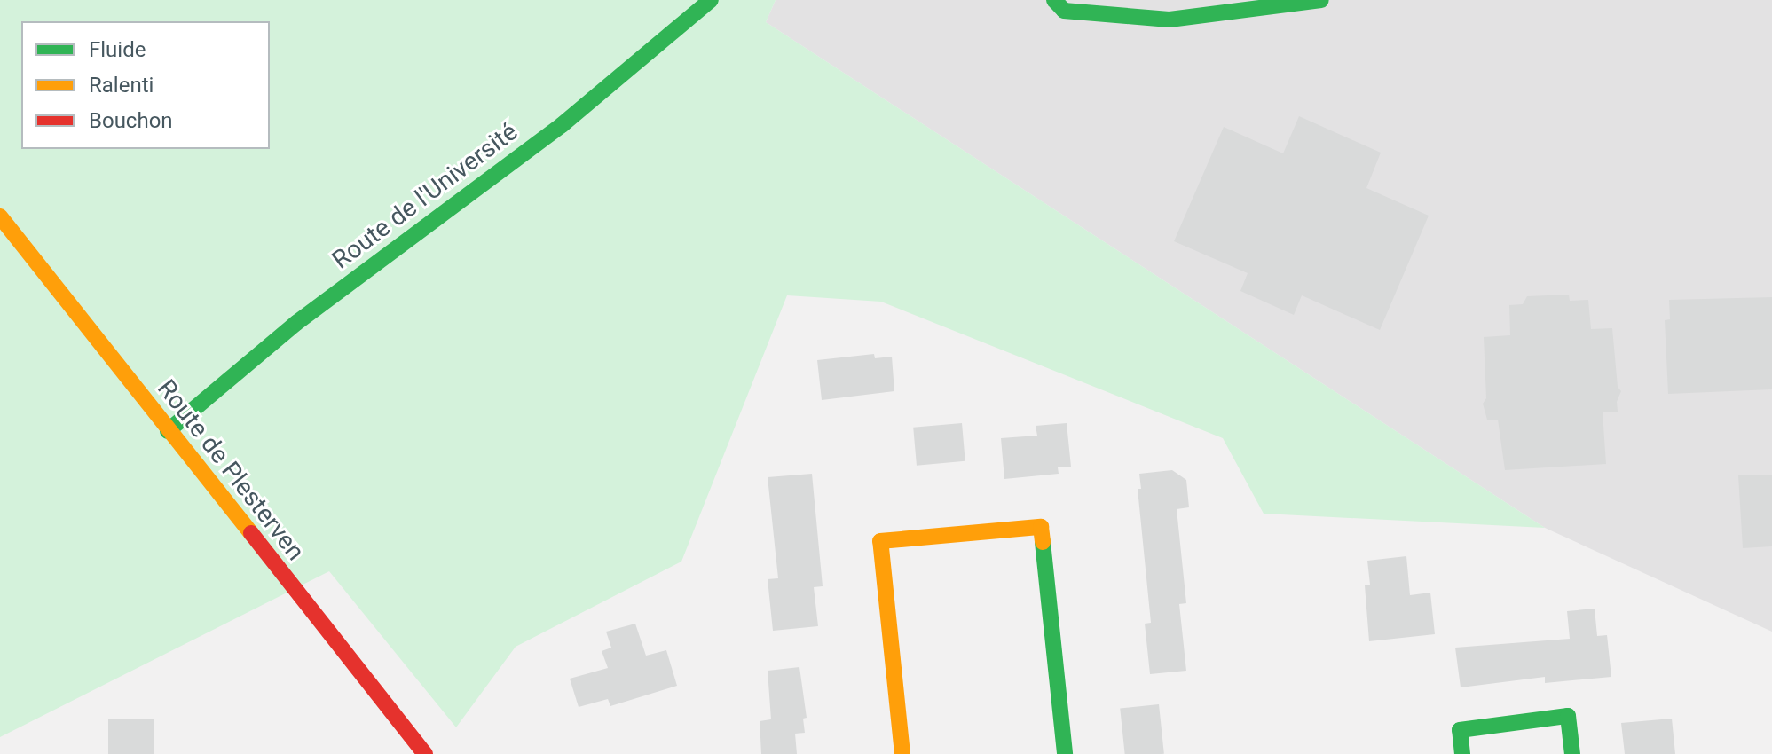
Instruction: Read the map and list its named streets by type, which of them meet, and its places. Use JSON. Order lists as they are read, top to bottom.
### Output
{
  "streets": {
    "street": ["Route de l'Université", "Route de Plesterven"]
  },
  "crossings": [
    ["Route de l'Université", "Route de Plesterven"]
  ],
  "legend": ["Fluide", "Ralenti", "Bouchon"]
}
